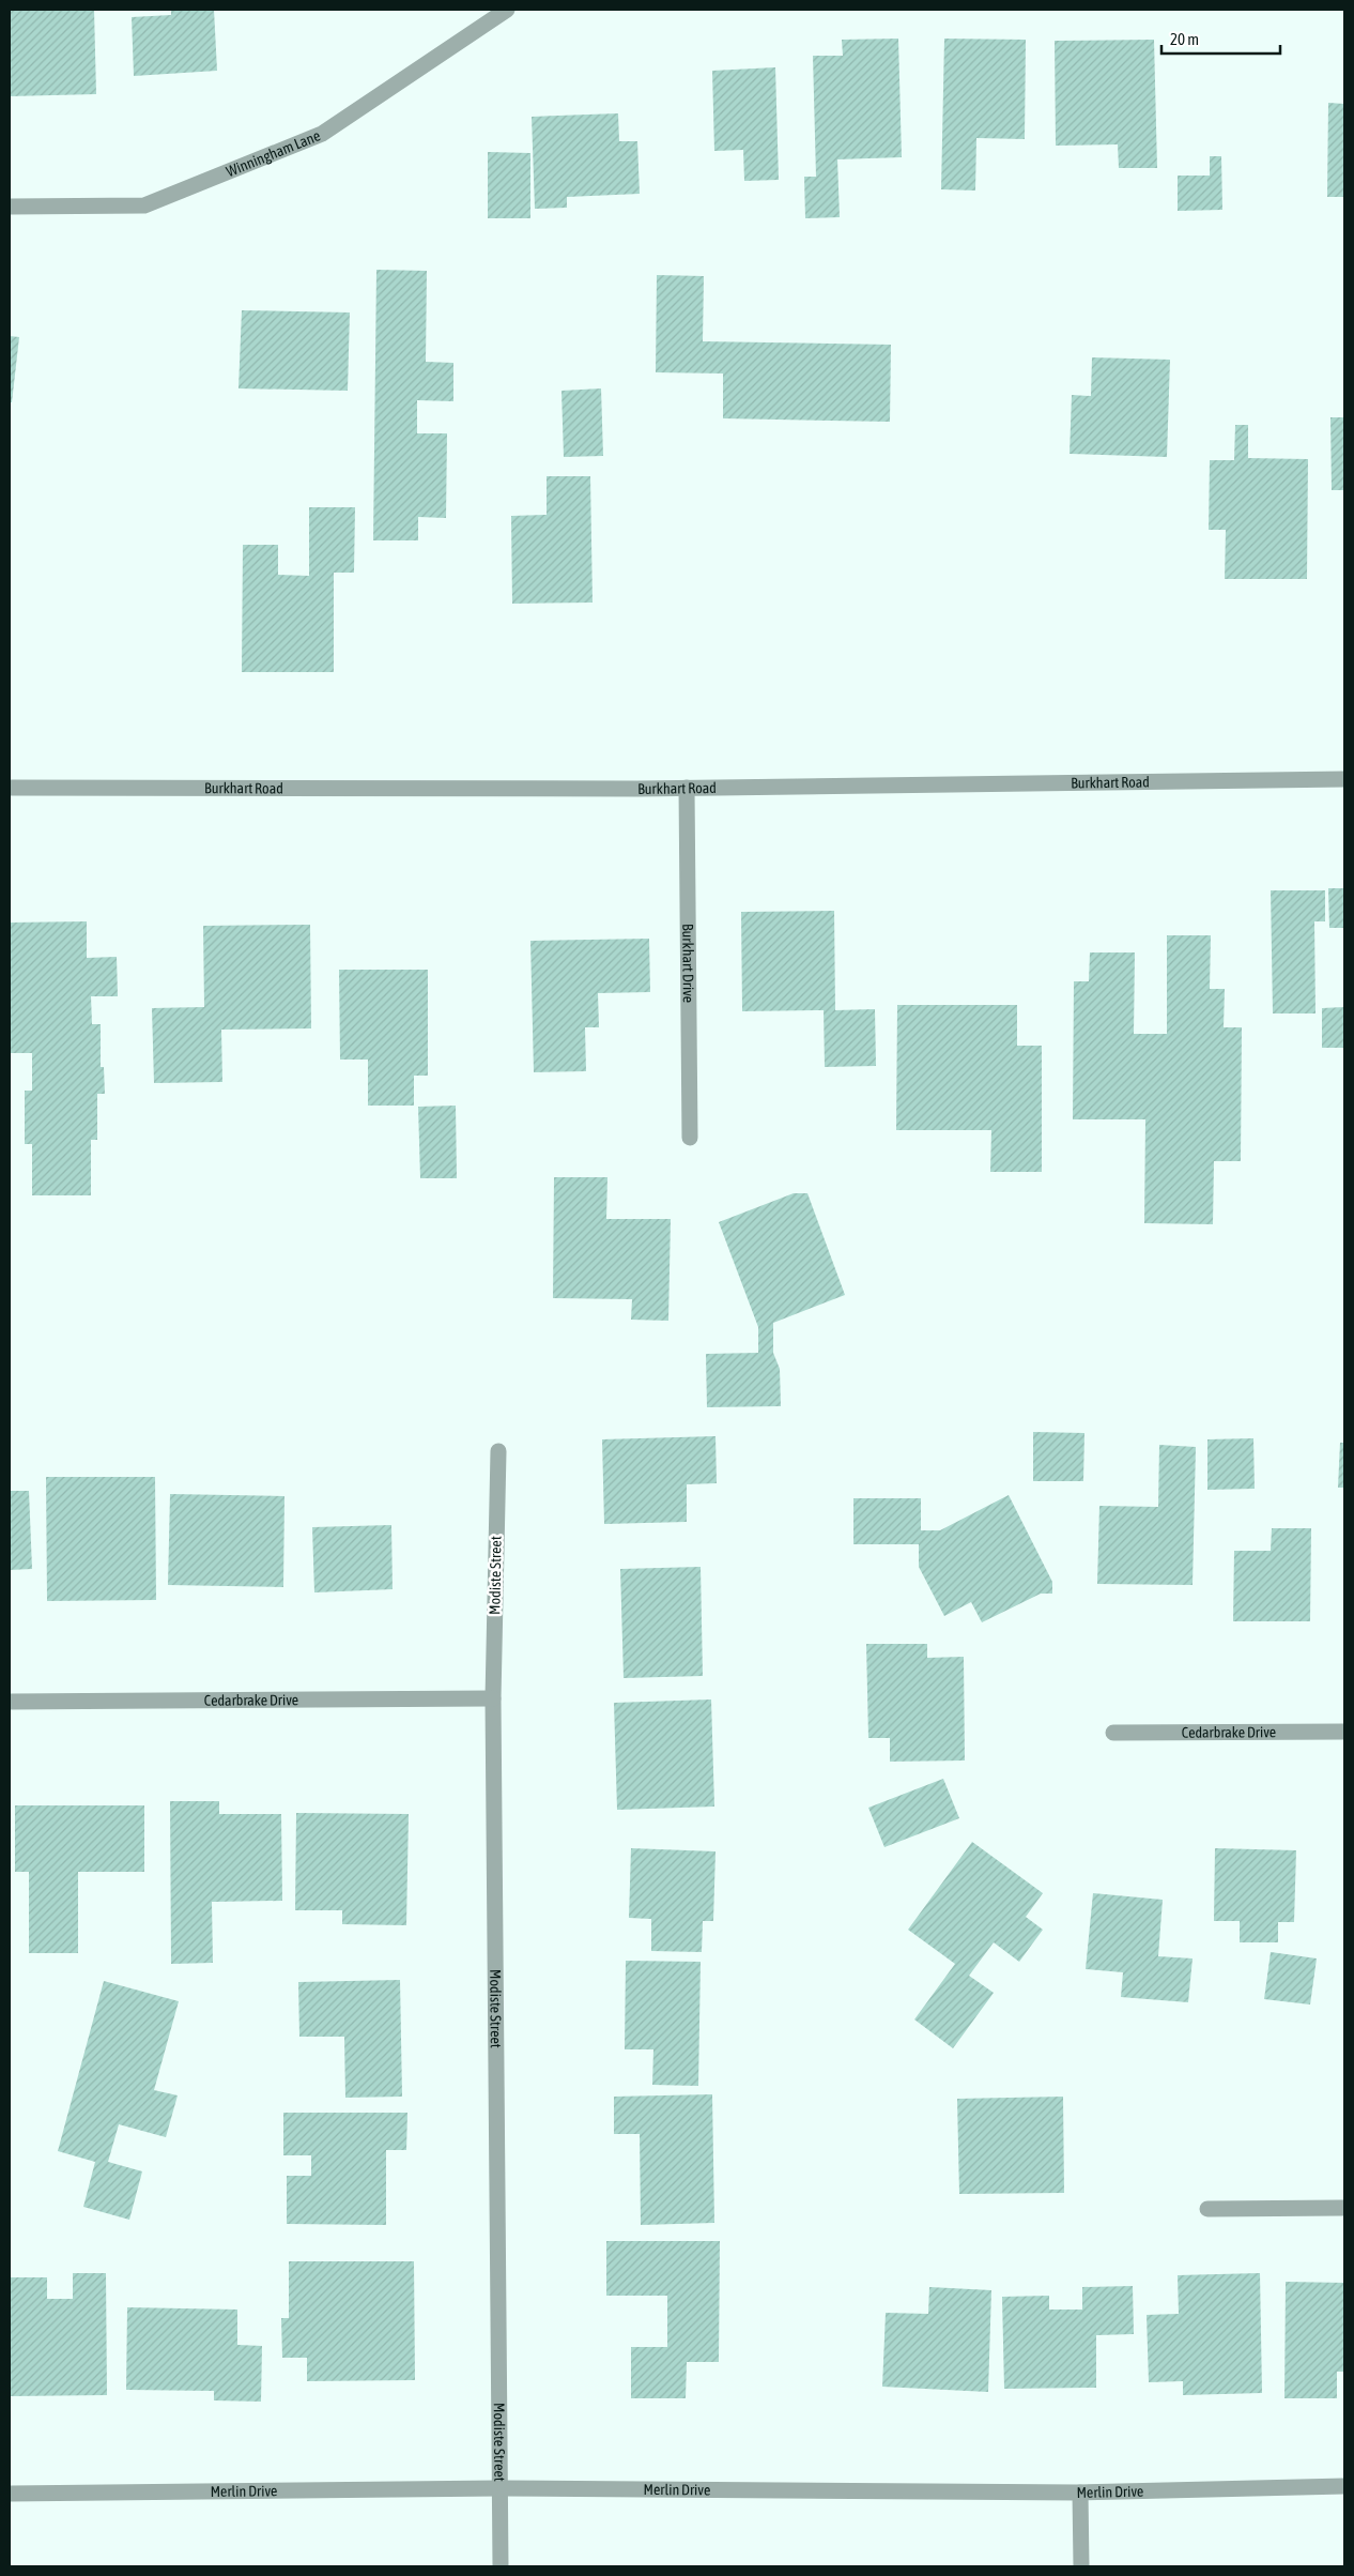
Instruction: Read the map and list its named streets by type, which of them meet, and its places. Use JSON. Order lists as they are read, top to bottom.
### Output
{
  "streets": {
    "street": [
      "Winningham Lane",
      "Burkhart Road",
      "Burkhart Drive",
      "Modiste Street",
      "Cedarbrake Drive",
      "Merlin Drive"
    ]
  },
  "crossings": [
    ["Burkhart Road", "Burkhart Drive"],
    ["Modiste Street", "Cedarbrake Drive"],
    ["Modiste Street", "Merlin Drive"]
  ],
  "scale_bar": "20 m"
}
